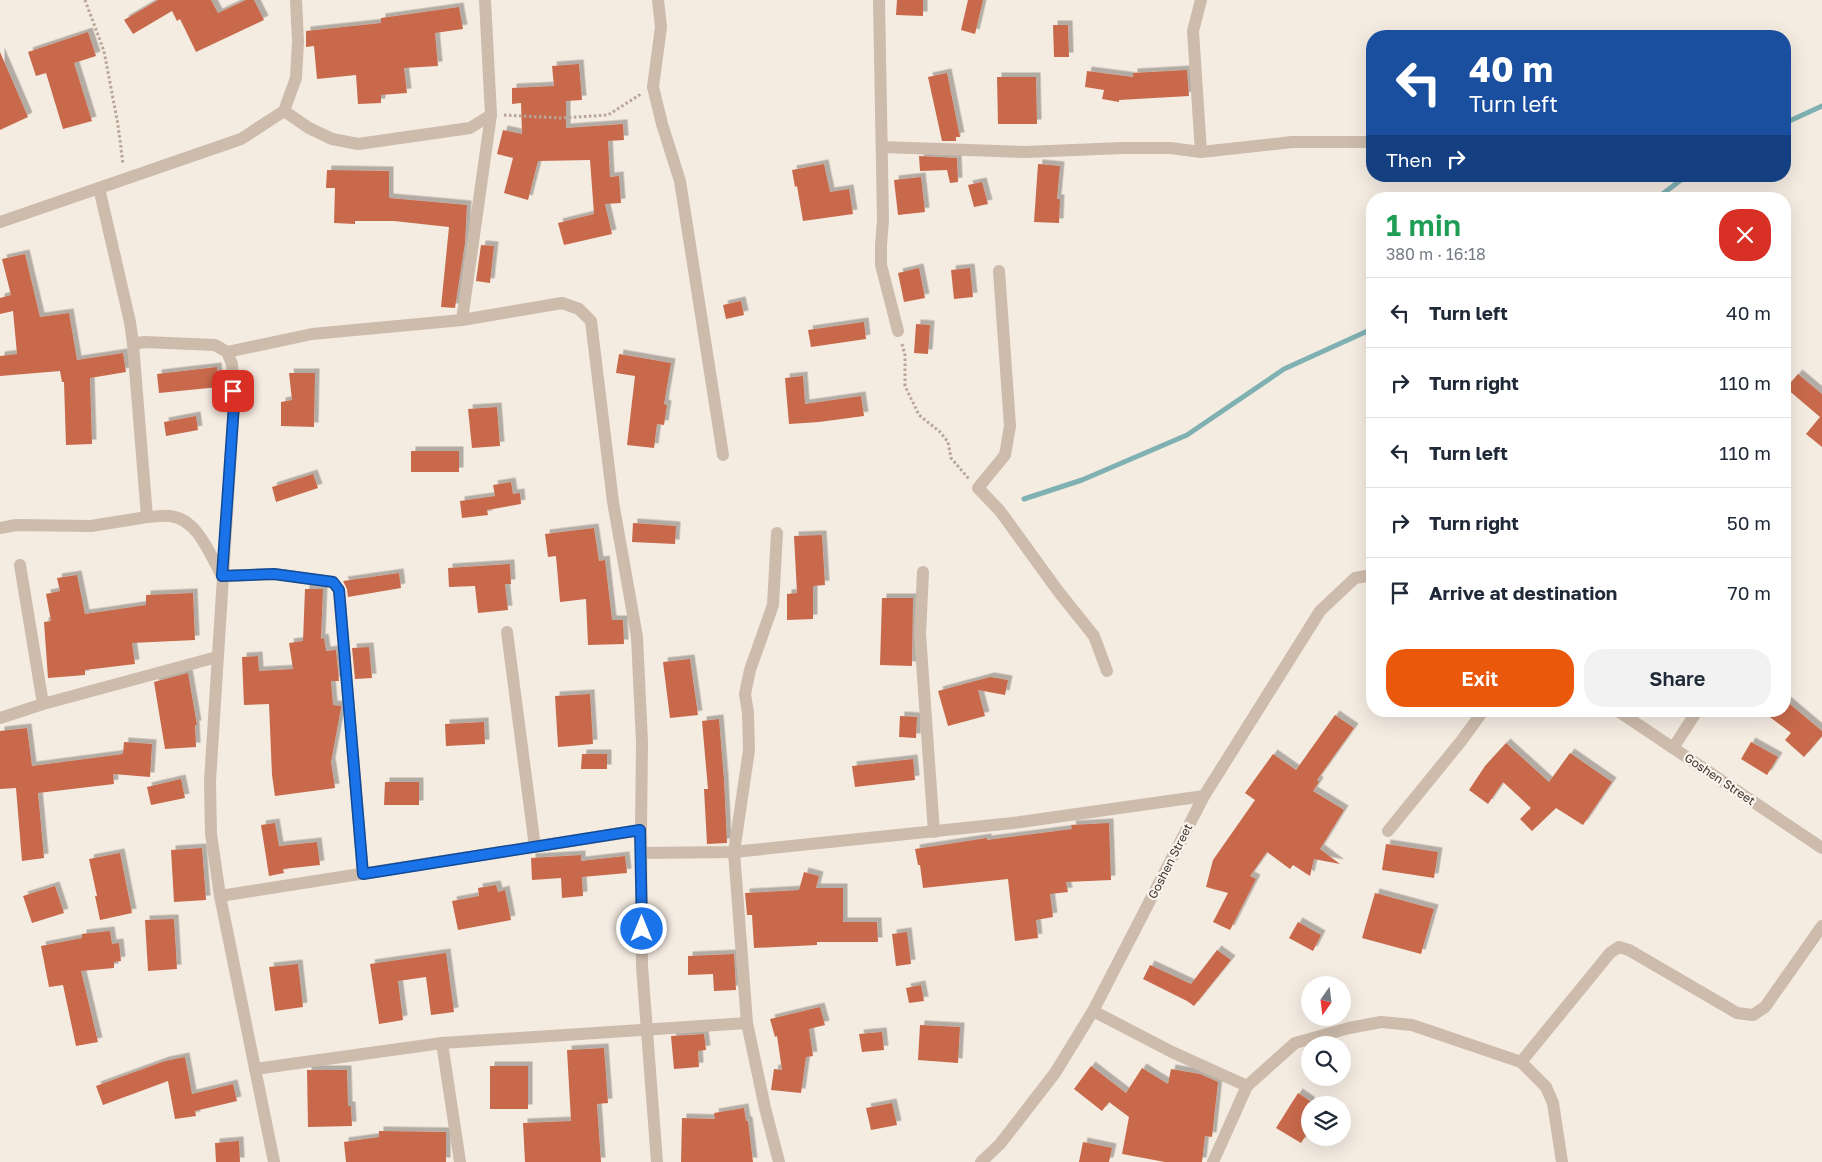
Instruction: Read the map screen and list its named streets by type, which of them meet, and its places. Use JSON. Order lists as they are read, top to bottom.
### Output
{
  "streets": {
    "street": ["Goshen Street"]
  },
  "north": "bottom",
  "page": {
    "turn": ["40 m", "Turn left"],
    "then": "Then",
    "heading": ["1 min", "380 m · 16:18"],
    "list": [
      {
        "name": "Turn left",
        "value": "40 m"
      },
      {
        "name": "Turn right",
        "value": "110 m"
      },
      {
        "name": "Turn left",
        "value": "110 m"
      },
      {
        "name": "Turn right",
        "value": "50 m"
      },
      {
        "name": "Arrive at destination",
        "value": "70 m"
      }
    ],
    "buttons": ["Exit", "Share"]
  }
}
